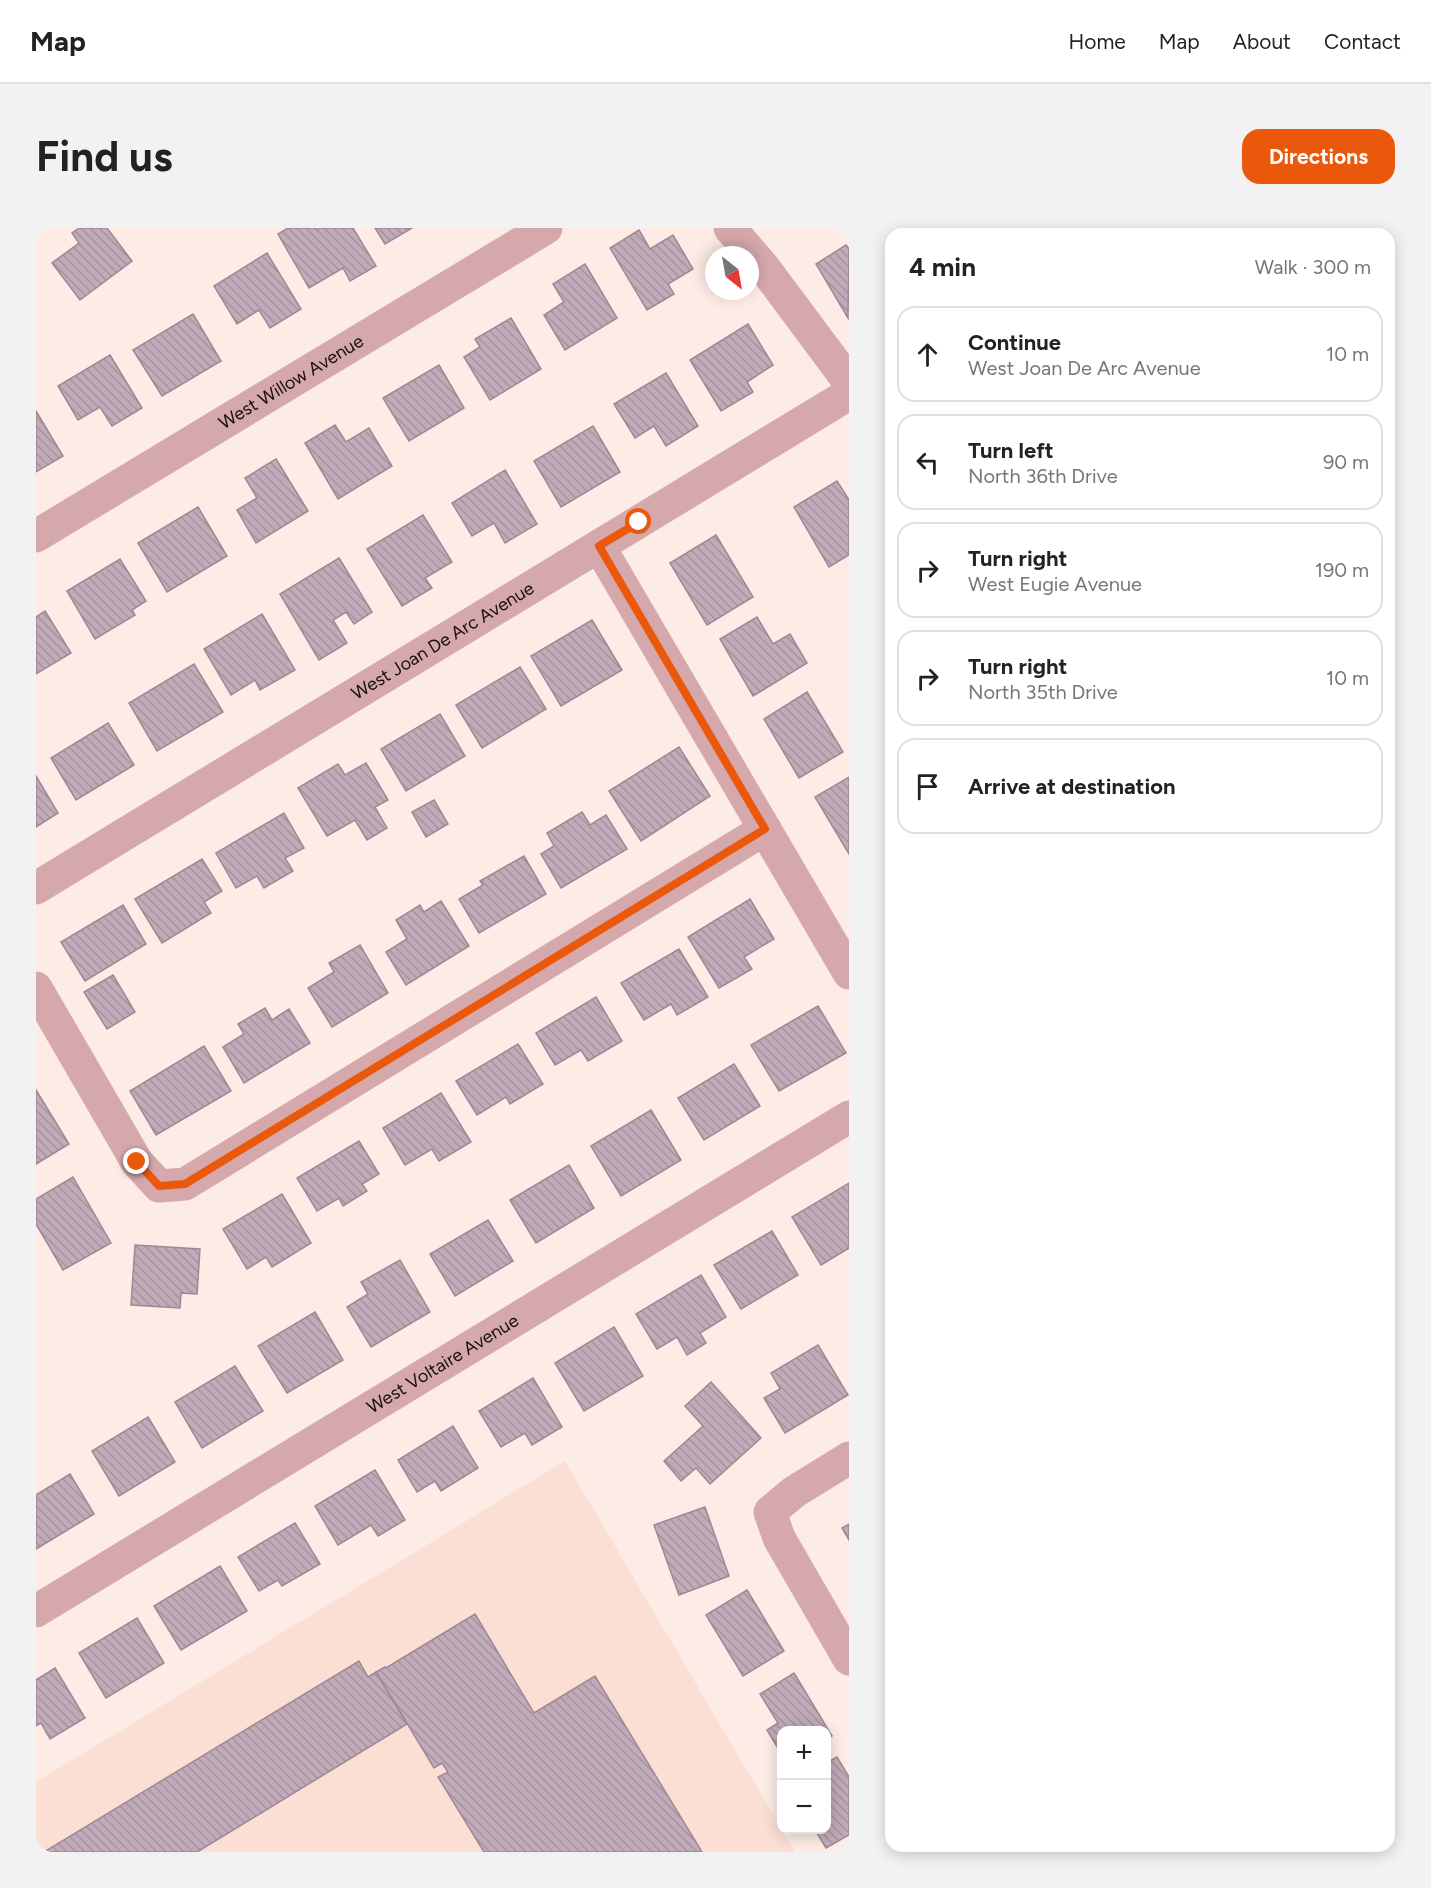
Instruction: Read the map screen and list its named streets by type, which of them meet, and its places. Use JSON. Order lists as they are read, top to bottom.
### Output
{
  "streets": {
    "street": ["West Willow Avenue", "West Joan De Arc Avenue", "West Voltaire Avenue"]
  },
  "north": "bottom right",
  "page": {
    "header": "Map",
    "nav": [
      "Home",
      "Map",
      "About",
      "Contact"
    ],
    "buttons": "Directions",
    "title": "Find us",
    "heading": ["4 min", "Walk · 300 m"],
    "list": [
      ["Continue", "West Joan De Arc Avenue", "10 m"],
      ["Turn left", "North 36th Drive", "90 m"],
      ["Turn right", "West Eugie Avenue", "190 m"],
      ["Turn right", "North 35th Drive", "10 m"],
      "Arrive at destination"
    ],
    "map_buttons": ["+", "−"]
  }
}
